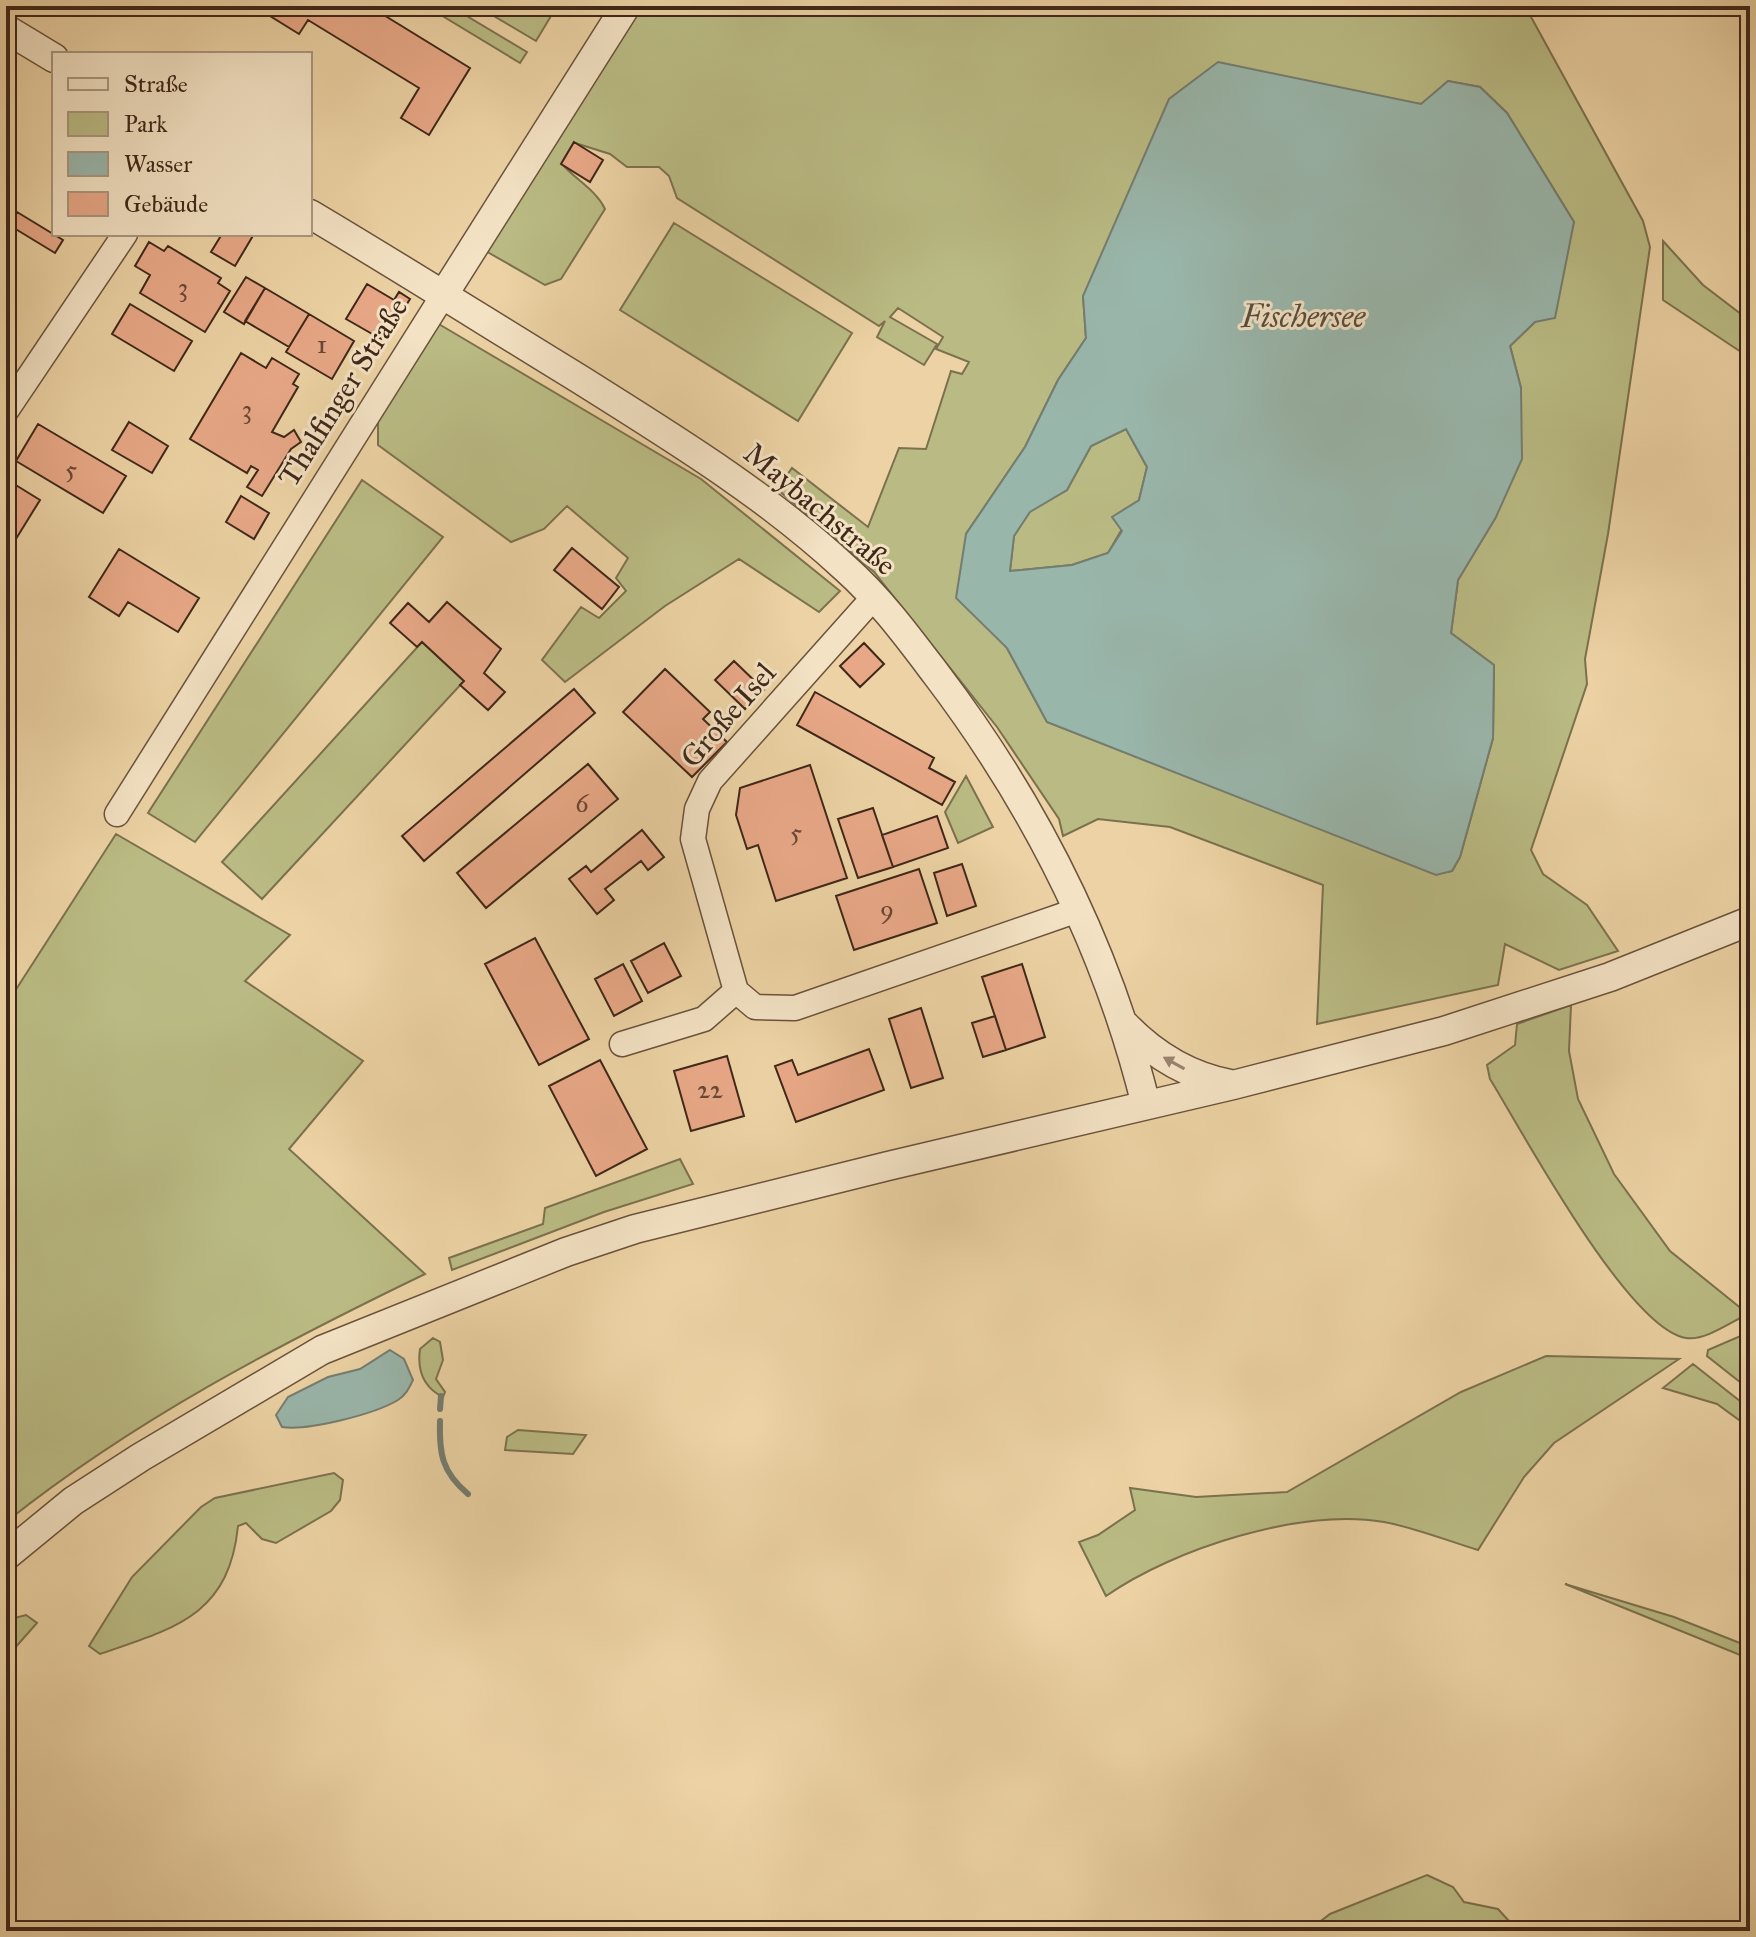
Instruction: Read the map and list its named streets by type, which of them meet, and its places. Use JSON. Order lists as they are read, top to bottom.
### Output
{
  "streets": {
    "street": ["Thalfinger Straße", "Maybachstraße", "Große Isel"]
  },
  "crossings": [
    ["Thalfinger Straße", "Maybachstraße"],
    ["Maybachstraße", "Große Isel"]
  ],
  "water": ["Fischersee"],
  "house_numbers": [
    "3",
    "1",
    "3",
    "5",
    "6",
    "5",
    "9",
    "22"
  ],
  "legend": [
    "Straße",
    "Park",
    "Wasser",
    "Gebäude"
  ]
}
